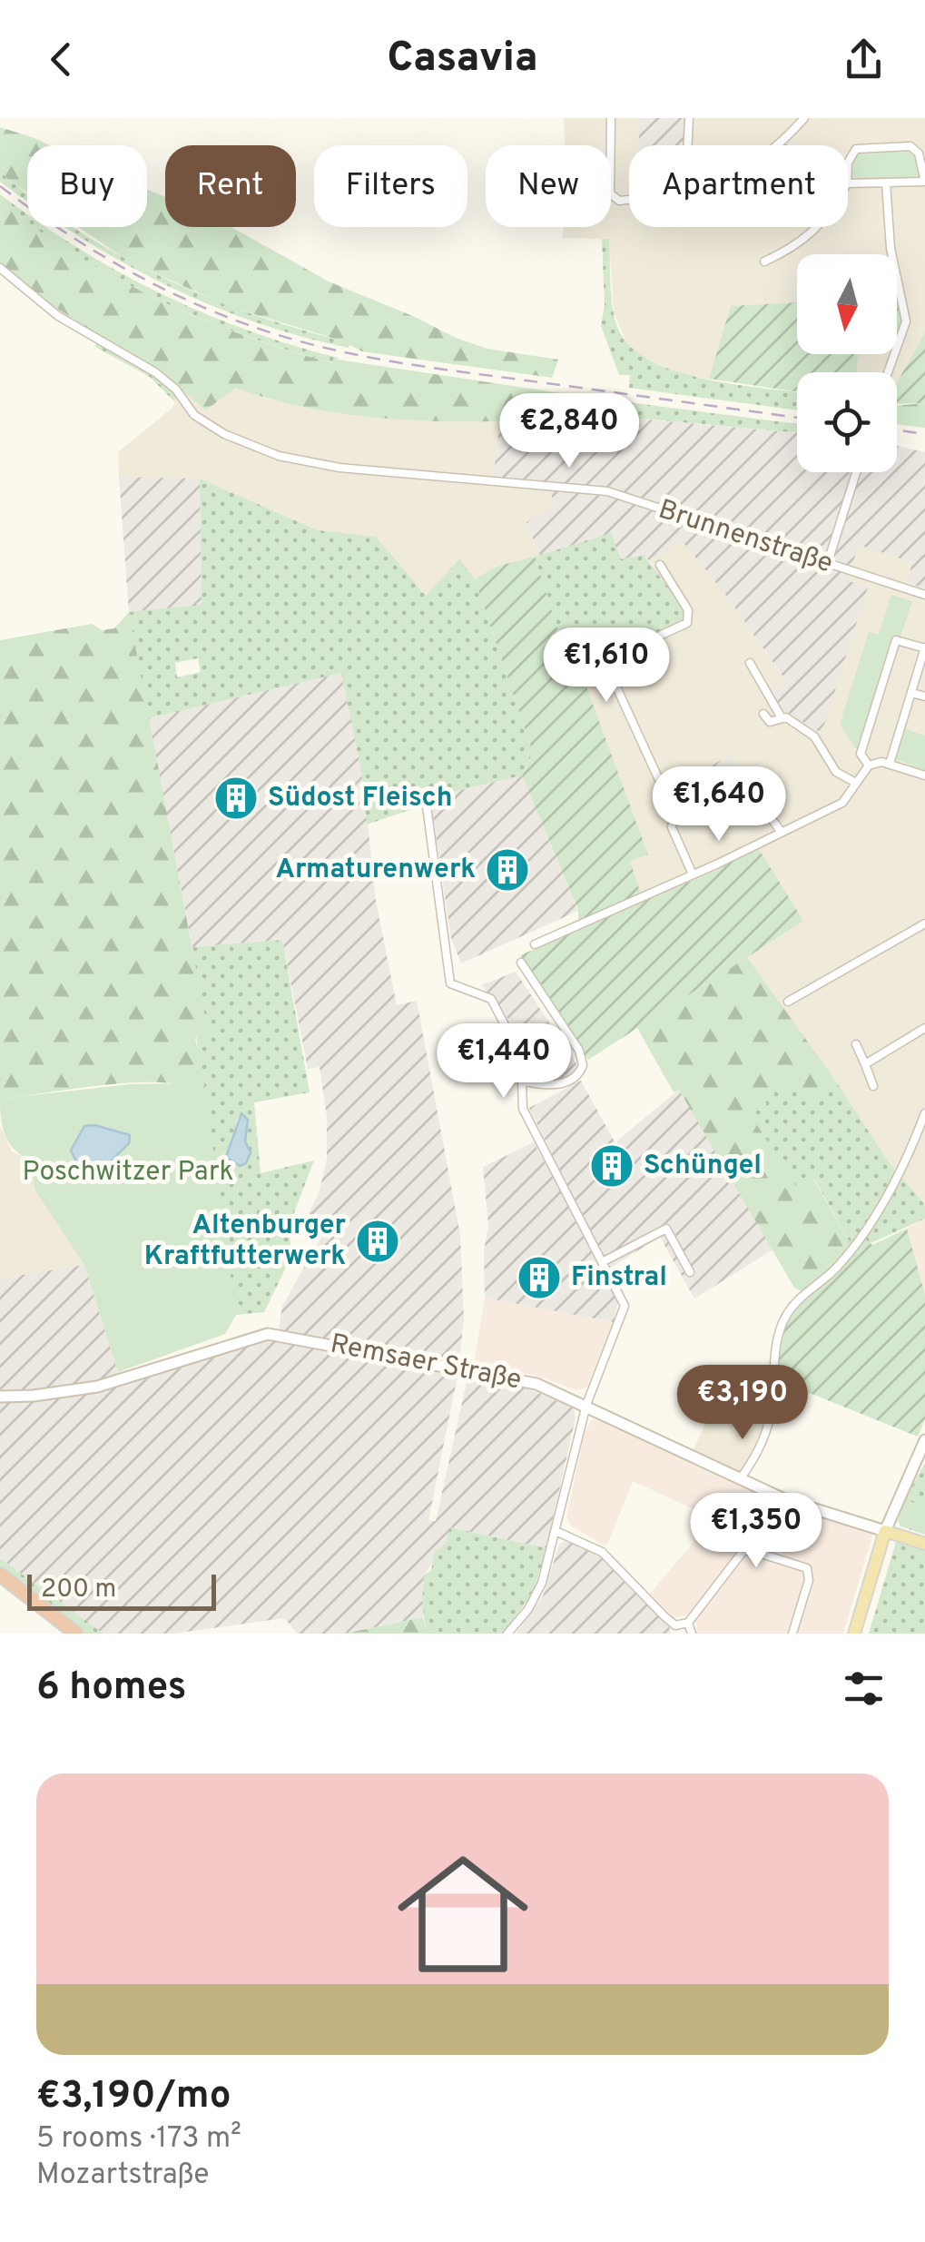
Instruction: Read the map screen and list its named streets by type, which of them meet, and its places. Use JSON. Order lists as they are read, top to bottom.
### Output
{
  "streets": {
    "street": ["Brunnenstraße", "Remsaer Straße"]
  },
  "parks": ["Poschwitzer Park"],
  "places": {
    "building": [
      "Südost Fleisch",
      "Armaturenwerk",
      "Schüngel",
      "Altenburger Kraftfutterwerk",
      "Finstral"
    ]
  },
  "scale_bar": "200 m",
  "north": "bottom",
  "page": {
    "header": "Casavia",
    "chip": [
      "Buy",
      "Rent",
      "Filters",
      "New",
      "Apartment"
    ],
    "price": [
      "€2,840",
      "€1,610",
      "€1,640",
      "€1,440",
      "€3,190",
      "€1,350"
    ],
    "scale": "200 m",
    "heading": "6 homes",
    "list": [
      {
        "name": "€3,190/mo",
        "note": "5 rooms · 173 m² · Mozartstraße"
      }
    ]
  }
}
